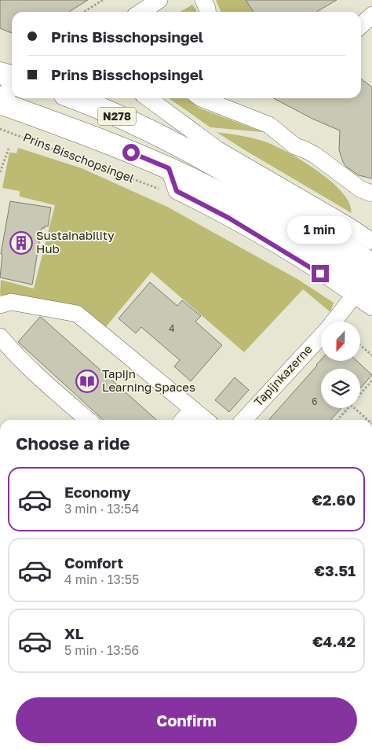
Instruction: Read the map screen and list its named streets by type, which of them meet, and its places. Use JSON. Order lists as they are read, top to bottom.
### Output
{
  "streets": {
    "main road": ["N278", "Prins Bisschopsingel"],
    "street": ["Tapijnkazerne"]
  },
  "crossings": [
    ["Prins Bisschopsingel", "Tapijnkazerne"]
  ],
  "places": {
    "building": ["Sustainability Hub"],
    "library": ["Tapijn Learning Spaces"]
  },
  "house_numbers": ["4", "6"],
  "north": "bottom",
  "page": {
    "banner": ["Prins Bisschopsingel", "Prins Bisschopsingel"],
    "bubble": "1 min",
    "heading": "Choose a ride",
    "list": [
      {
        "name": "Economy",
        "note": "3 min · 13:54",
        "value": "€2.60"
      },
      {
        "name": "Comfort",
        "note": "4 min · 13:55",
        "value": "€3.51"
      },
      {
        "name": "XL",
        "note": "5 min · 13:56",
        "value": "€4.42"
      }
    ],
    "buttons": "Confirm"
  }
}
